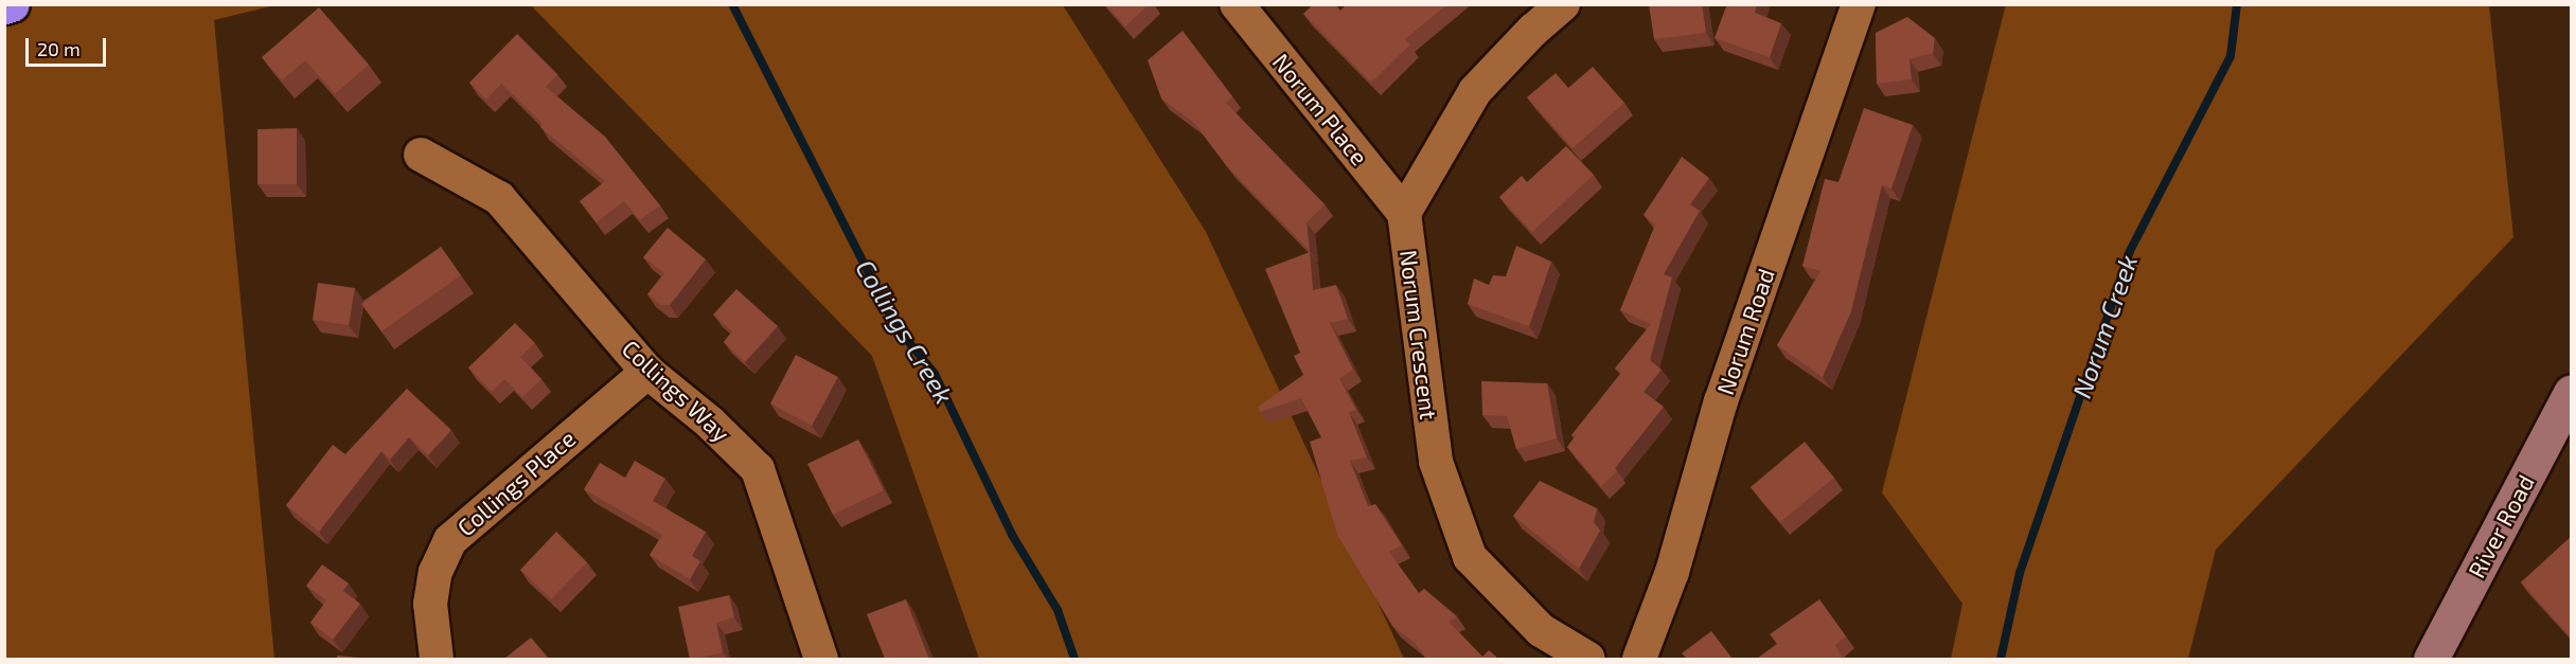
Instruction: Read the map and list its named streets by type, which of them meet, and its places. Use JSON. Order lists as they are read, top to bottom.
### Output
{
  "streets": {
    "street": [
      "Norum Place",
      "Norum Road",
      "Norum Crescent",
      "Collings Way",
      "Collings Place",
      "River Road"
    ]
  },
  "crossings": [
    ["Norum Place", "Norum Crescent"],
    ["Collings Way", "Collings Place"]
  ],
  "water": ["Norum Creek", "Collings Creek"],
  "scale_bar": "20 m"
}
